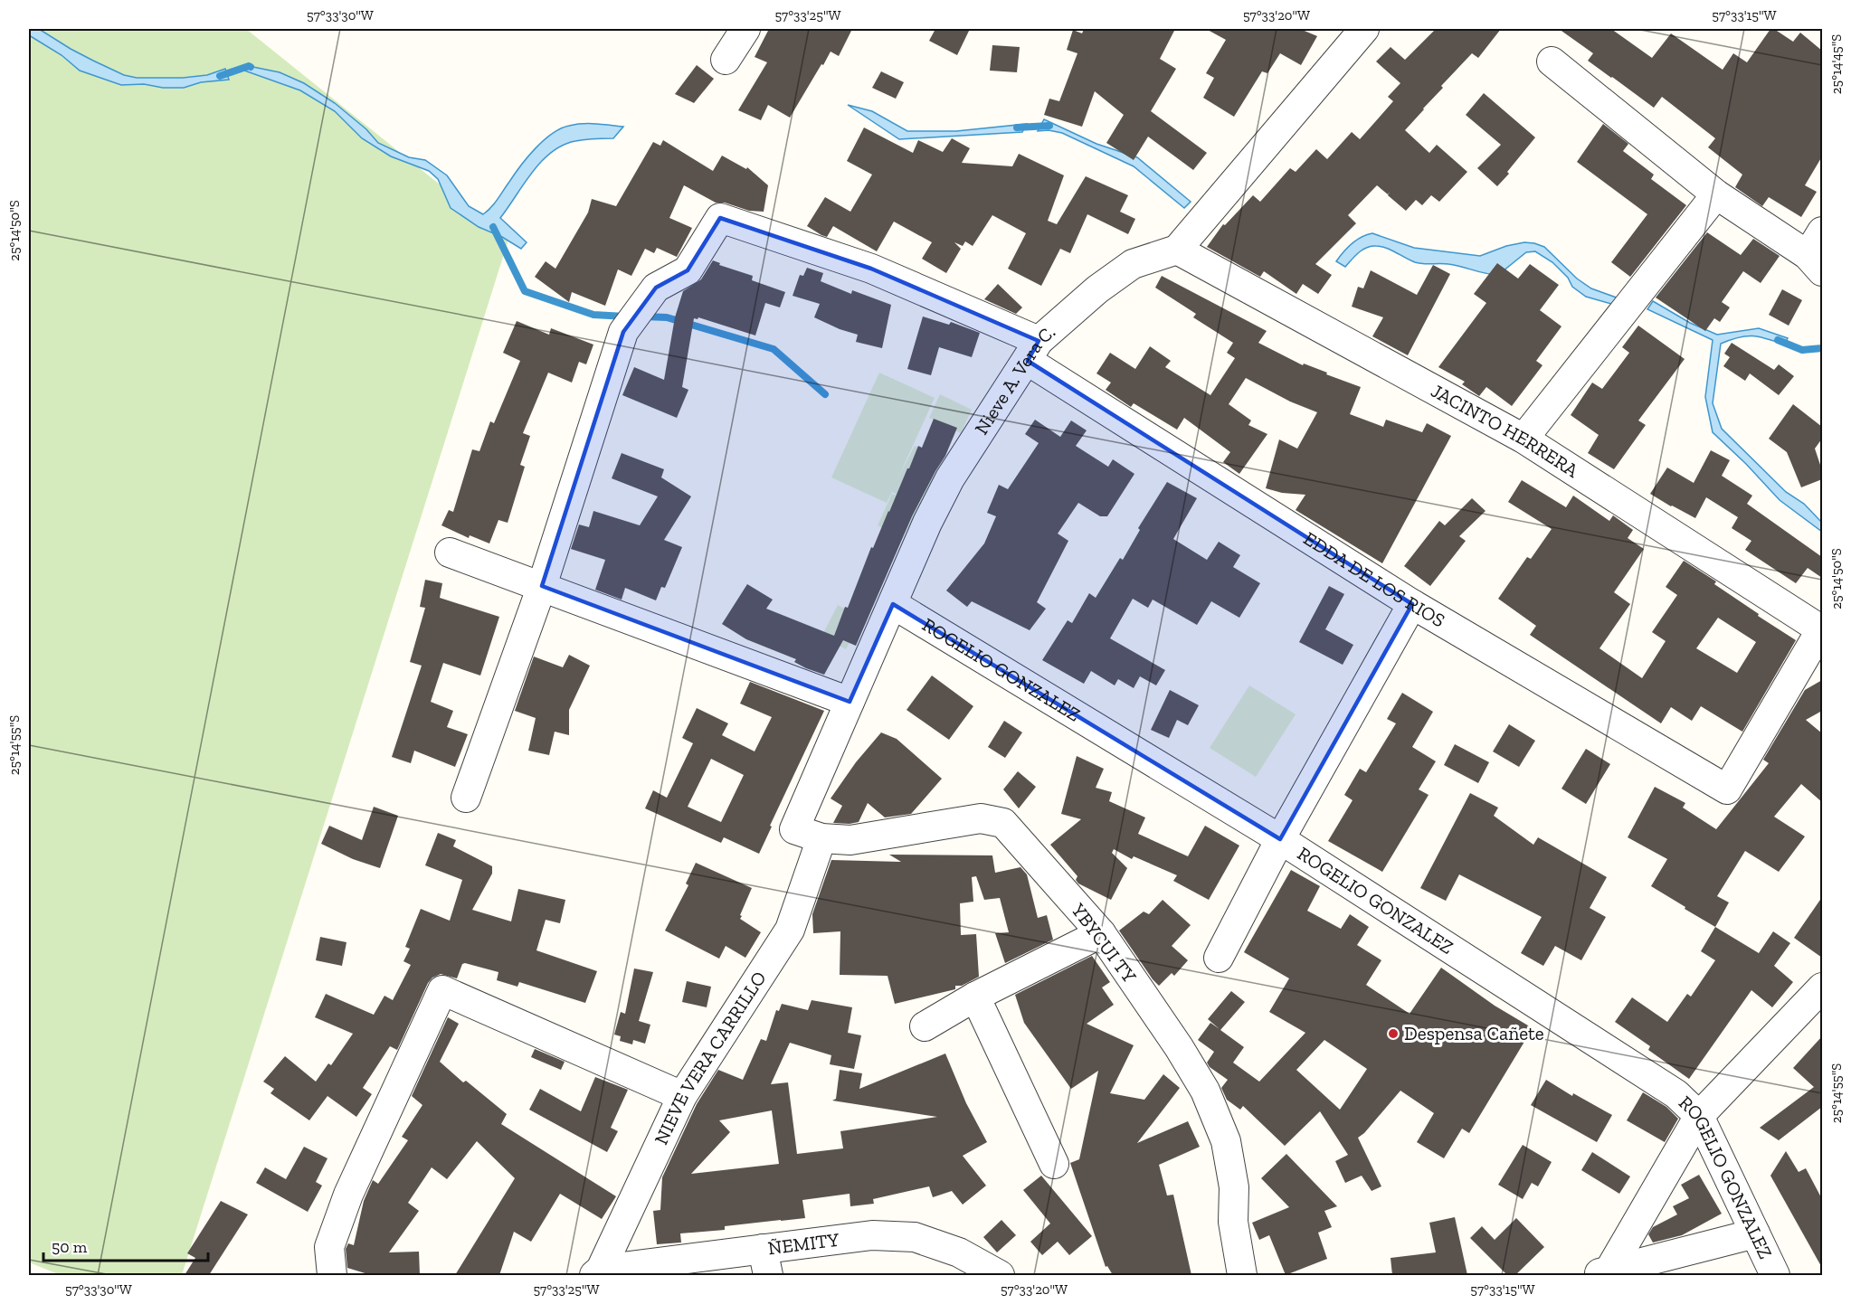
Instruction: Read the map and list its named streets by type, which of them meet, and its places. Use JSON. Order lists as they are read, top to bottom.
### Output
{
  "streets": {
    "street": [
      "Nieve A. Vera C.",
      "JACINTO HERRERA",
      "EDDA DE LOS RIOS",
      "ROGELIO GONZALEZ",
      "YBYCUI TY",
      "NIEVE VERA CARRILLO",
      "ÑEMITY"
    ]
  },
  "crossings": [
    ["Nieve A. Vera C.", "JACINTO HERRERA"],
    ["Nieve A. Vera C.", "EDDA DE LOS RIOS"],
    ["Nieve A. Vera C.", "ROGELIO GONZALEZ"],
    ["Nieve A. Vera C.", "YBYCUI TY"],
    ["JACINTO HERRERA", "EDDA DE LOS RIOS"],
    ["YBYCUI TY", "NIEVE VERA CARRILLO"],
    ["NIEVE VERA CARRILLO", "ÑEMITY"]
  ],
  "places": ["Despensa Cañete"],
  "scale_bar": "50 m",
  "coordinates": [
    "57°33'30\"W",
    "57°33'25\"W",
    "57°33'20\"W",
    "57°33'15\"W",
    "25°14'45\"S",
    "25°14'50\"S",
    "25°14'55\"S"
  ]
}
